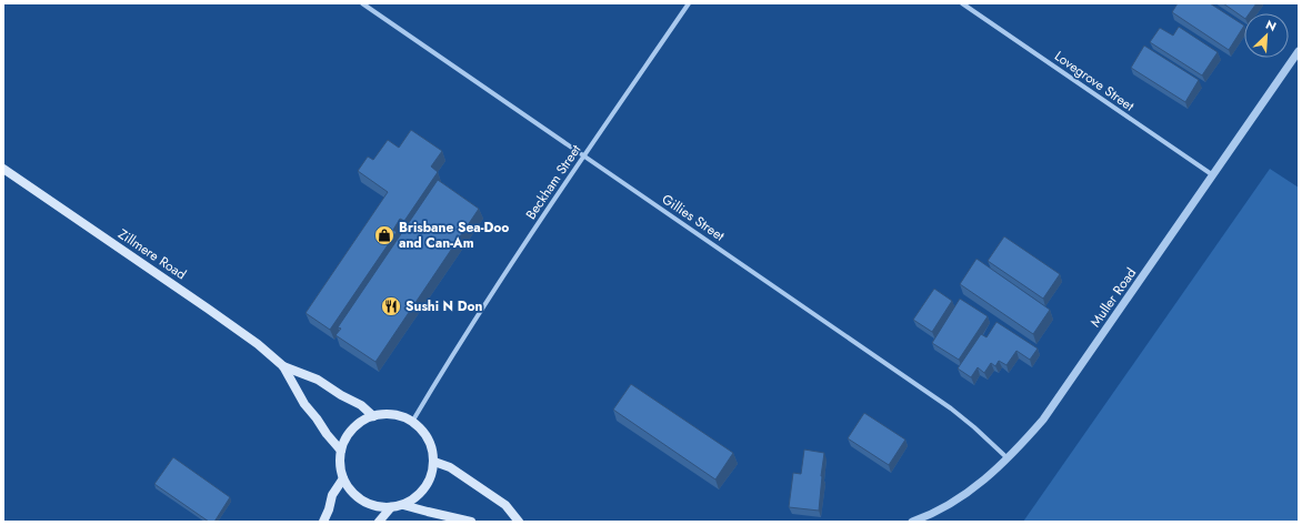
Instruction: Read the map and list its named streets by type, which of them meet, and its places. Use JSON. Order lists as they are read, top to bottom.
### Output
{
  "streets": {
    "main road": ["Zillmere Road"],
    "street": [
      "Lovegrove Street",
      "Beckham Street",
      "Gillies Street",
      "Muller Road"
    ]
  },
  "crossings": [
    ["Lovegrove Street", "Muller Road"],
    ["Beckham Street", "Gillies Street"],
    ["Beckham Street", "Zillmere Road"],
    ["Gillies Street", "Muller Road"]
  ],
  "places": {
    "shop": ["Brisbane Sea-Doo and Can-Am"],
    "restaurant": ["Sushi N Don"]
  },
  "north": "top right"
}
